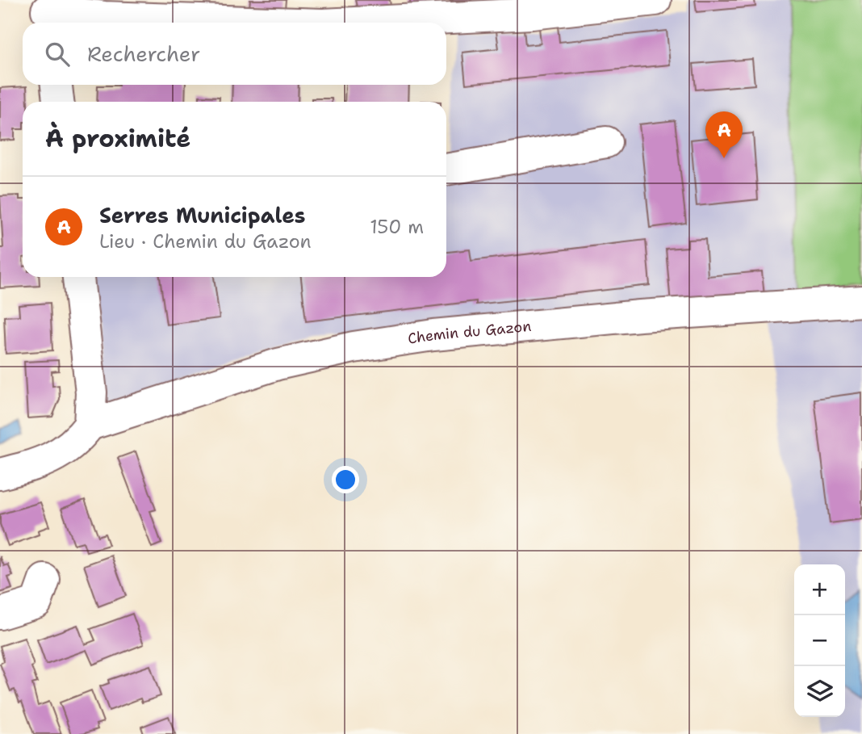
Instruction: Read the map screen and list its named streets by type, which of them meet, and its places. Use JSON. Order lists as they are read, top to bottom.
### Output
{
  "streets": {
    "street": ["Chemin du Gazon"]
  },
  "page": {
    "search": "Rechercher",
    "heading": "À proximité",
    "pins": "A",
    "list": [
      {
        "mark": "A",
        "name": "Serres Municipales",
        "note": "Lieu · Chemin du Gazon",
        "value": "150 m"
      }
    ],
    "map_buttons": ["+", "−"]
  }
}
